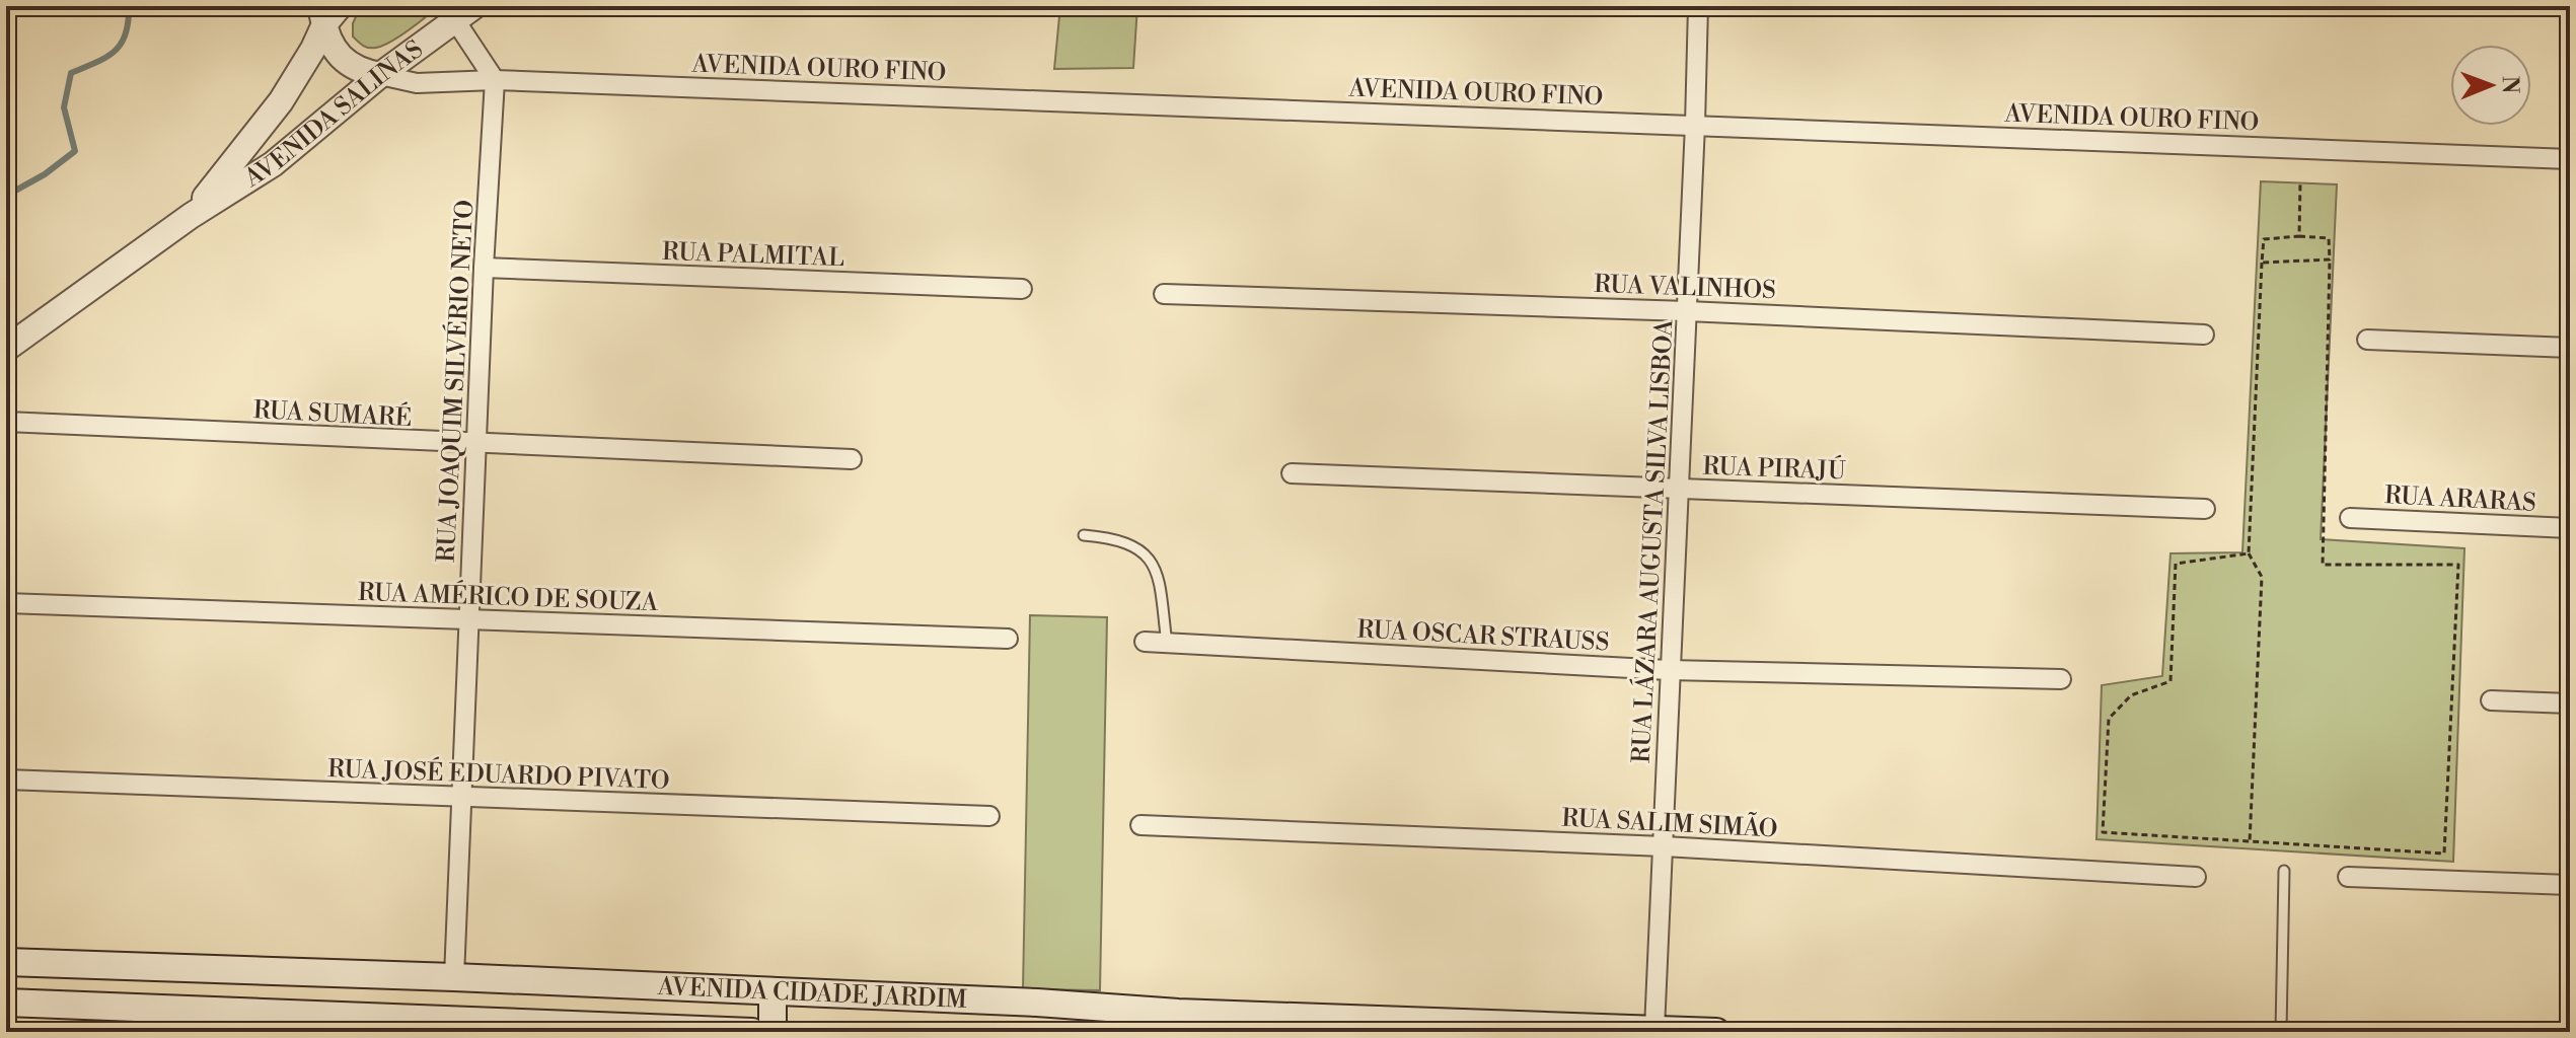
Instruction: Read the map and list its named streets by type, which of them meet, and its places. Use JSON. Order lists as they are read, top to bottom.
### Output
{
  "streets": {
    "main road": ["AVENIDA CIDADE JARDIM"],
    "street": [
      "AVENIDA OURO FINO",
      "AVENIDA SALINAS",
      "RUA PALMITAL",
      "RUA VALINHOS",
      "RUA JOAQUIM SILVÉRIO NETO",
      "RUA SUMARÉ",
      "RUA PIRAJÚ",
      "RUA ARARAS",
      "RUA LÁZARA AUGUSTA SILVA LISBOA",
      "RUA AMÉRICO DE SOUZA",
      "RUA OSCAR STRAUSS",
      "RUA JOSÉ EDUARDO PIVATO",
      "RUA SALIM SIMÃO"
    ]
  },
  "crossings": [
    ["AVENIDA OURO FINO", "AVENIDA SALINAS"],
    ["AVENIDA OURO FINO", "RUA JOAQUIM SILVÉRIO NETO"],
    ["AVENIDA OURO FINO", "RUA LÁZARA AUGUSTA SILVA LISBOA"],
    ["RUA PALMITAL", "RUA JOAQUIM SILVÉRIO NETO"],
    ["RUA VALINHOS", "RUA LÁZARA AUGUSTA SILVA LISBOA"],
    ["RUA JOAQUIM SILVÉRIO NETO", "RUA SUMARÉ"],
    ["RUA JOAQUIM SILVÉRIO NETO", "RUA AMÉRICO DE SOUZA"],
    ["RUA JOAQUIM SILVÉRIO NETO", "RUA JOSÉ EDUARDO PIVATO"],
    ["RUA JOAQUIM SILVÉRIO NETO", "AVENIDA CIDADE JARDIM"],
    ["RUA PIRAJÚ", "RUA LÁZARA AUGUSTA SILVA LISBOA"],
    ["RUA LÁZARA AUGUSTA SILVA LISBOA", "RUA OSCAR STRAUSS"],
    ["RUA LÁZARA AUGUSTA SILVA LISBOA", "RUA SALIM SIMÃO"],
    ["RUA LÁZARA AUGUSTA SILVA LISBOA", "AVENIDA CIDADE JARDIM"]
  ],
  "north": "right"
}
